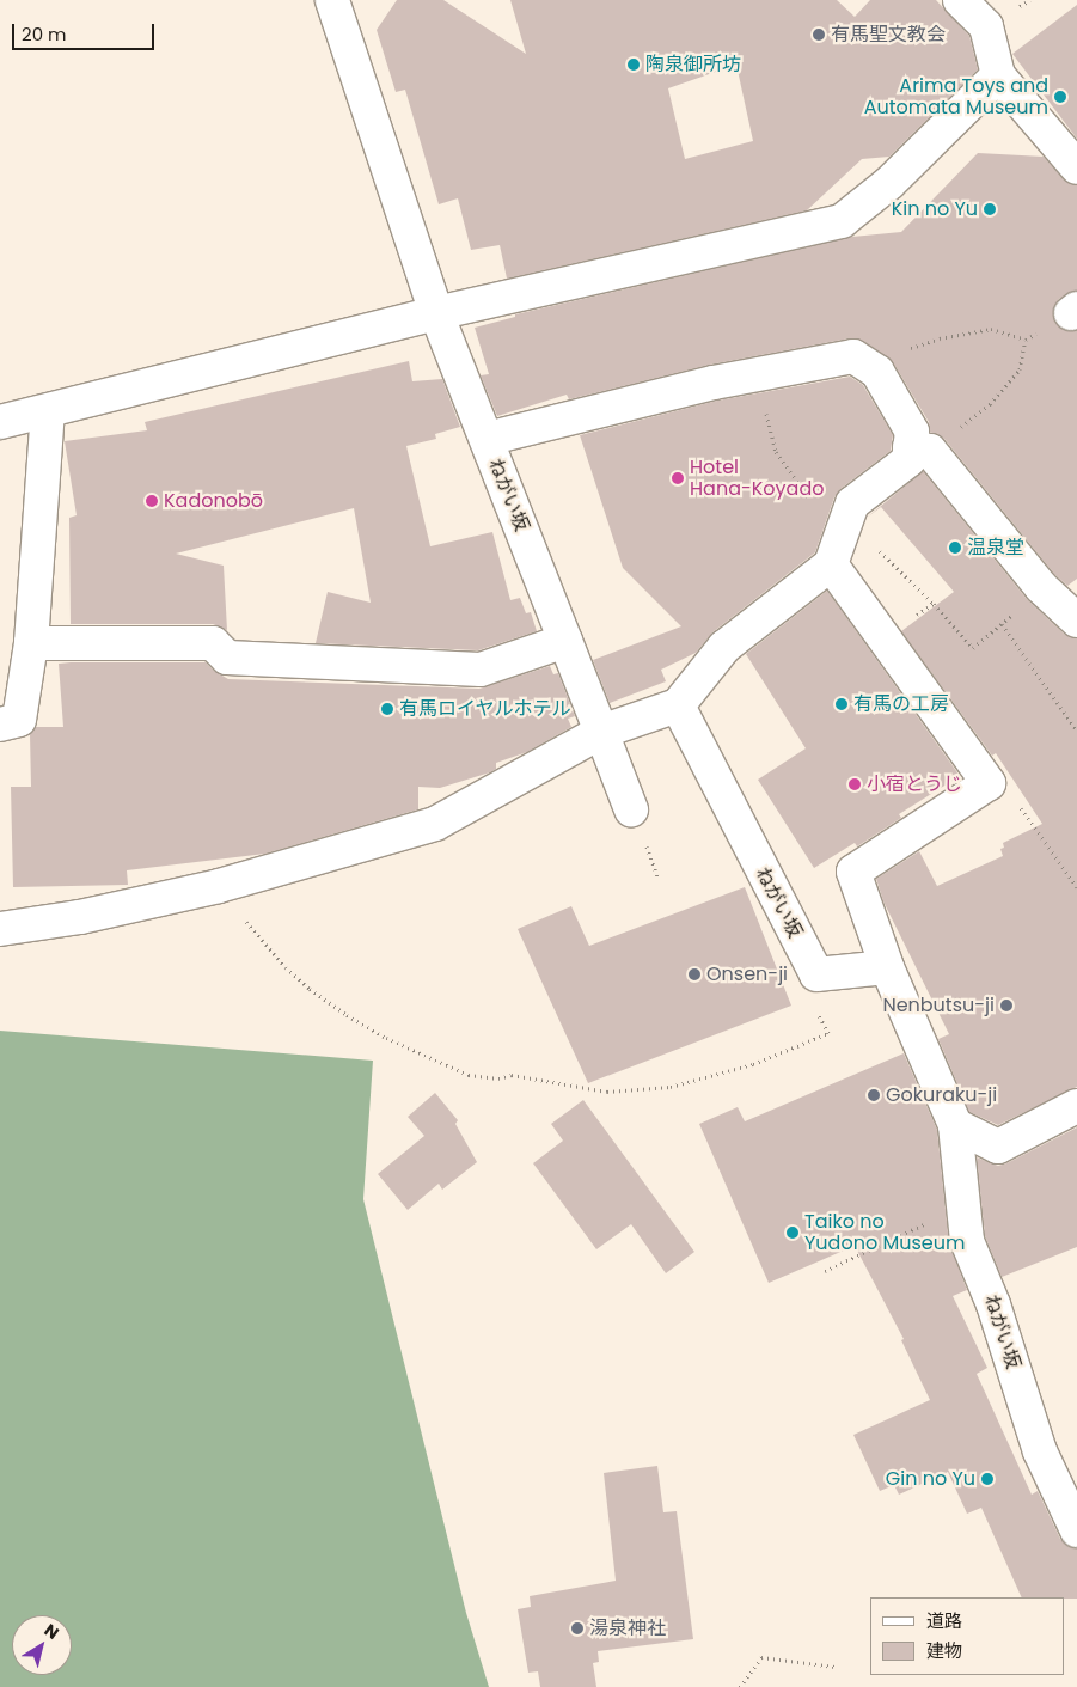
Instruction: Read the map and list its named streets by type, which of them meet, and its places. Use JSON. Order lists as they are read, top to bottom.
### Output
{
  "streets": {
    "street": ["ねがい坂"]
  },
  "places": [
    "有馬聖文教会",
    "陶泉御所坊",
    "Arima Toys and Automata Museum",
    "Kin no Yu",
    "Hotel Hana-Koyado",
    "Kadonobō",
    "温泉堂",
    "有馬の工房",
    "有馬ロイヤルホテル",
    "小宿とうじ",
    "Onsen-ji",
    "Nenbutsu-ji",
    "Gokuraku-ji",
    "Taiko no Yudono Museum",
    "Gin no Yu",
    "湯泉神社"
  ],
  "legend": ["道路", "建物"],
  "scale_bar": "20 m",
  "north": "top right"
}
